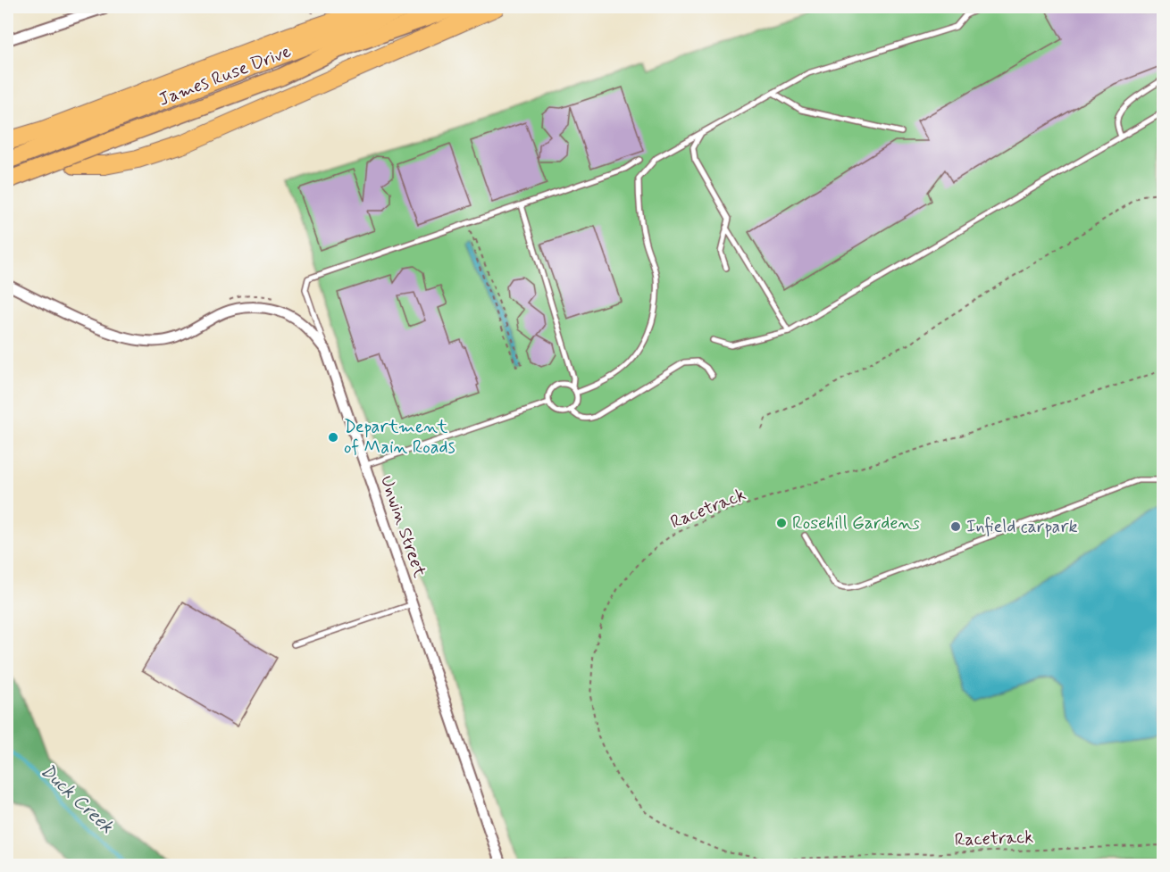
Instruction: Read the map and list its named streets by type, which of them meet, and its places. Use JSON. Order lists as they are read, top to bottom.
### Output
{
  "streets": {
    "main road": ["James Ruse Drive"],
    "street": ["Unwin Street"],
    "path": ["Racetrack"]
  },
  "water": ["Duck Creek"],
  "places": ["Department of Main Roads", "Rosehill Gardens", "Infield carpark"]
}
